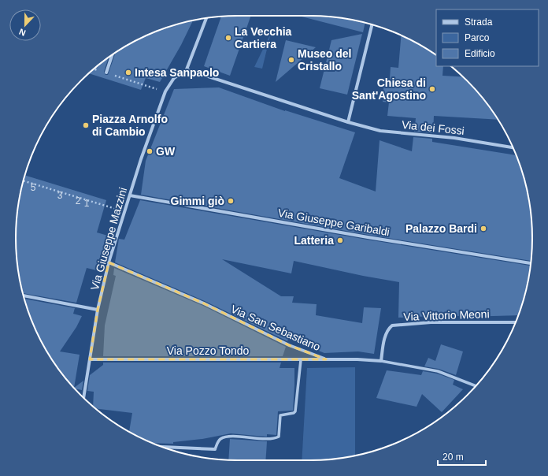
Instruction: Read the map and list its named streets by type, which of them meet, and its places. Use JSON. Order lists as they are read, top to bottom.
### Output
{
  "streets": {
    "street": [
      "Via dei Fossi",
      "Via Giuseppe Garibaldi",
      "Via Giuseppe Mazzini",
      "Via Vittorio Meoni",
      "Via San Sebastiano",
      "Via Pozzo Tondo"
    ]
  },
  "crossings": [
    ["Via dei Fossi", "Via Giuseppe Mazzini"],
    ["Via Giuseppe Garibaldi", "Via Giuseppe Mazzini"],
    ["Via Giuseppe Mazzini", "Via San Sebastiano"],
    ["Via Giuseppe Mazzini", "Via Pozzo Tondo"],
    ["Via Vittorio Meoni", "Via San Sebastiano"],
    ["Via San Sebastiano", "Via Pozzo Tondo"]
  ],
  "places": [
    "La Vecchia Cartiera",
    "Museo del Cristallo",
    "Intesa Sanpaolo",
    "Chiesa di Sant'Agostino",
    "Piazza Arnolfo di Cambio",
    "GW",
    "Gimmi giò",
    "Palazzo Bardi",
    "Latteria"
  ],
  "house_numbers": [
    "5",
    "3",
    "2",
    "1"
  ],
  "legend": ["Strada", "Parco", "Edificio"],
  "scale_bar": "20 m",
  "north": "bottom"
}
